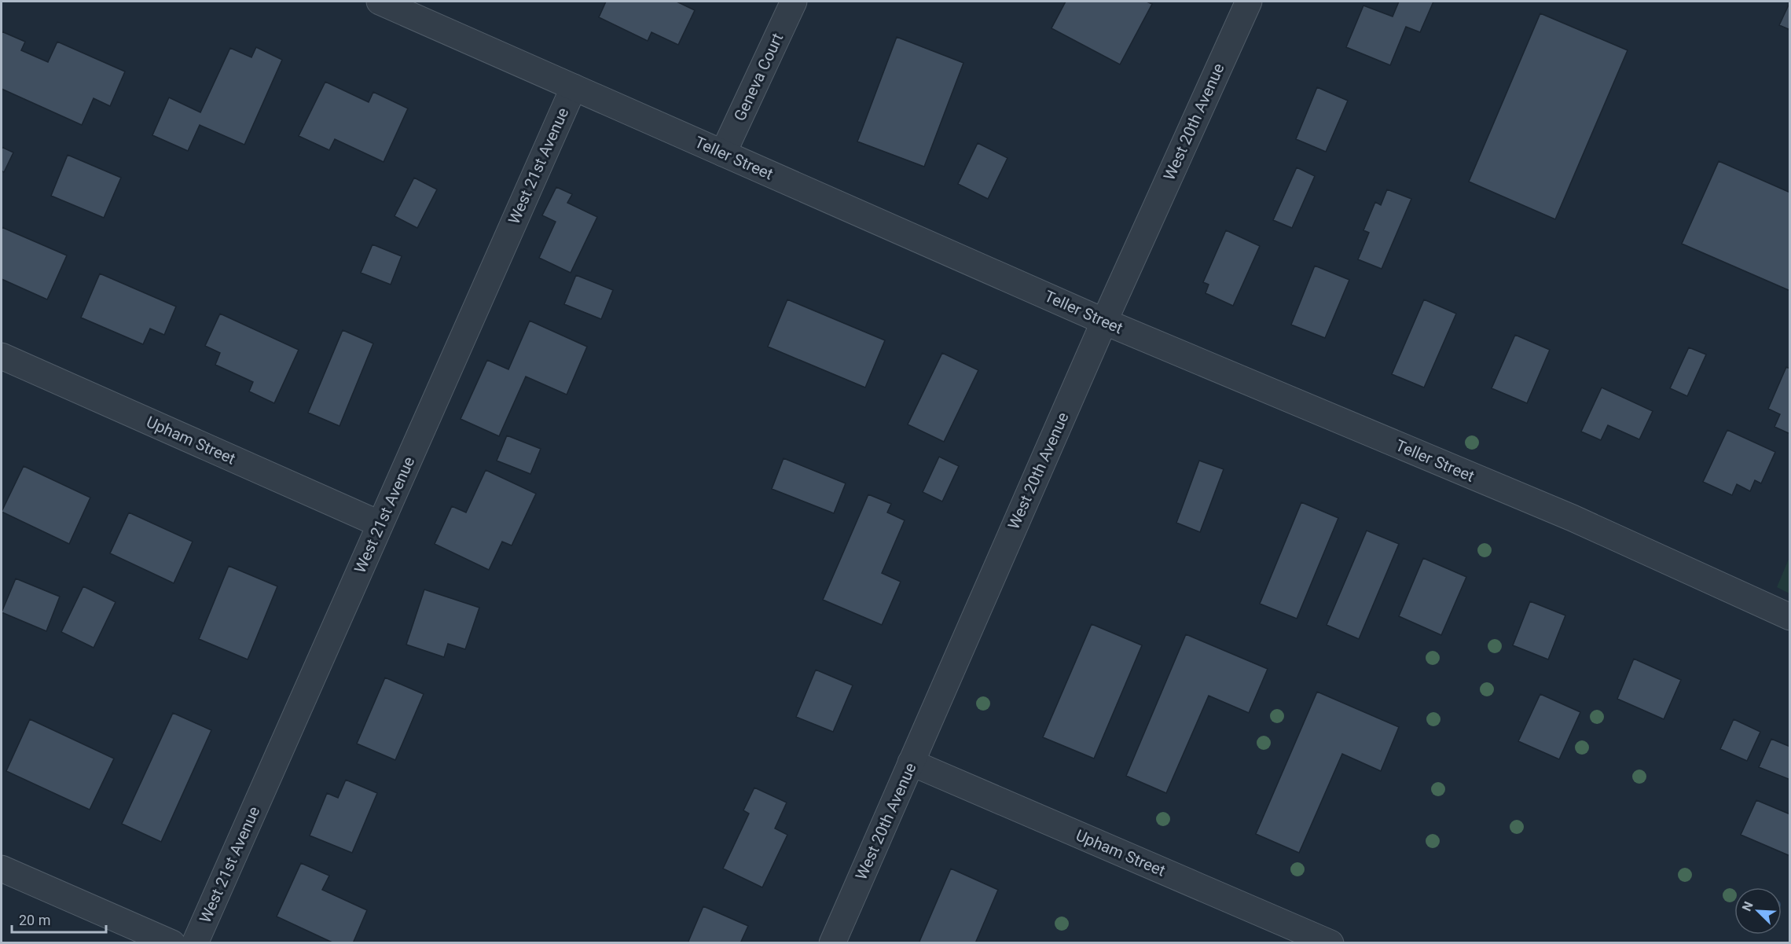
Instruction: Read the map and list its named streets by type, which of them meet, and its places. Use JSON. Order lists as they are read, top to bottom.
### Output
{
  "streets": {
    "street": [
      "Geneva Court",
      "West 20th Avenue",
      "Teller Street",
      "West 21st Avenue",
      "Upham Street"
    ]
  },
  "crossings": [
    ["Geneva Court", "Teller Street"],
    ["West 20th Avenue", "Teller Street"],
    ["West 20th Avenue", "Upham Street"],
    ["Teller Street", "West 21st Avenue"],
    ["West 21st Avenue", "Upham Street"]
  ],
  "scale_bar": "20 m",
  "north": "top left"
}
